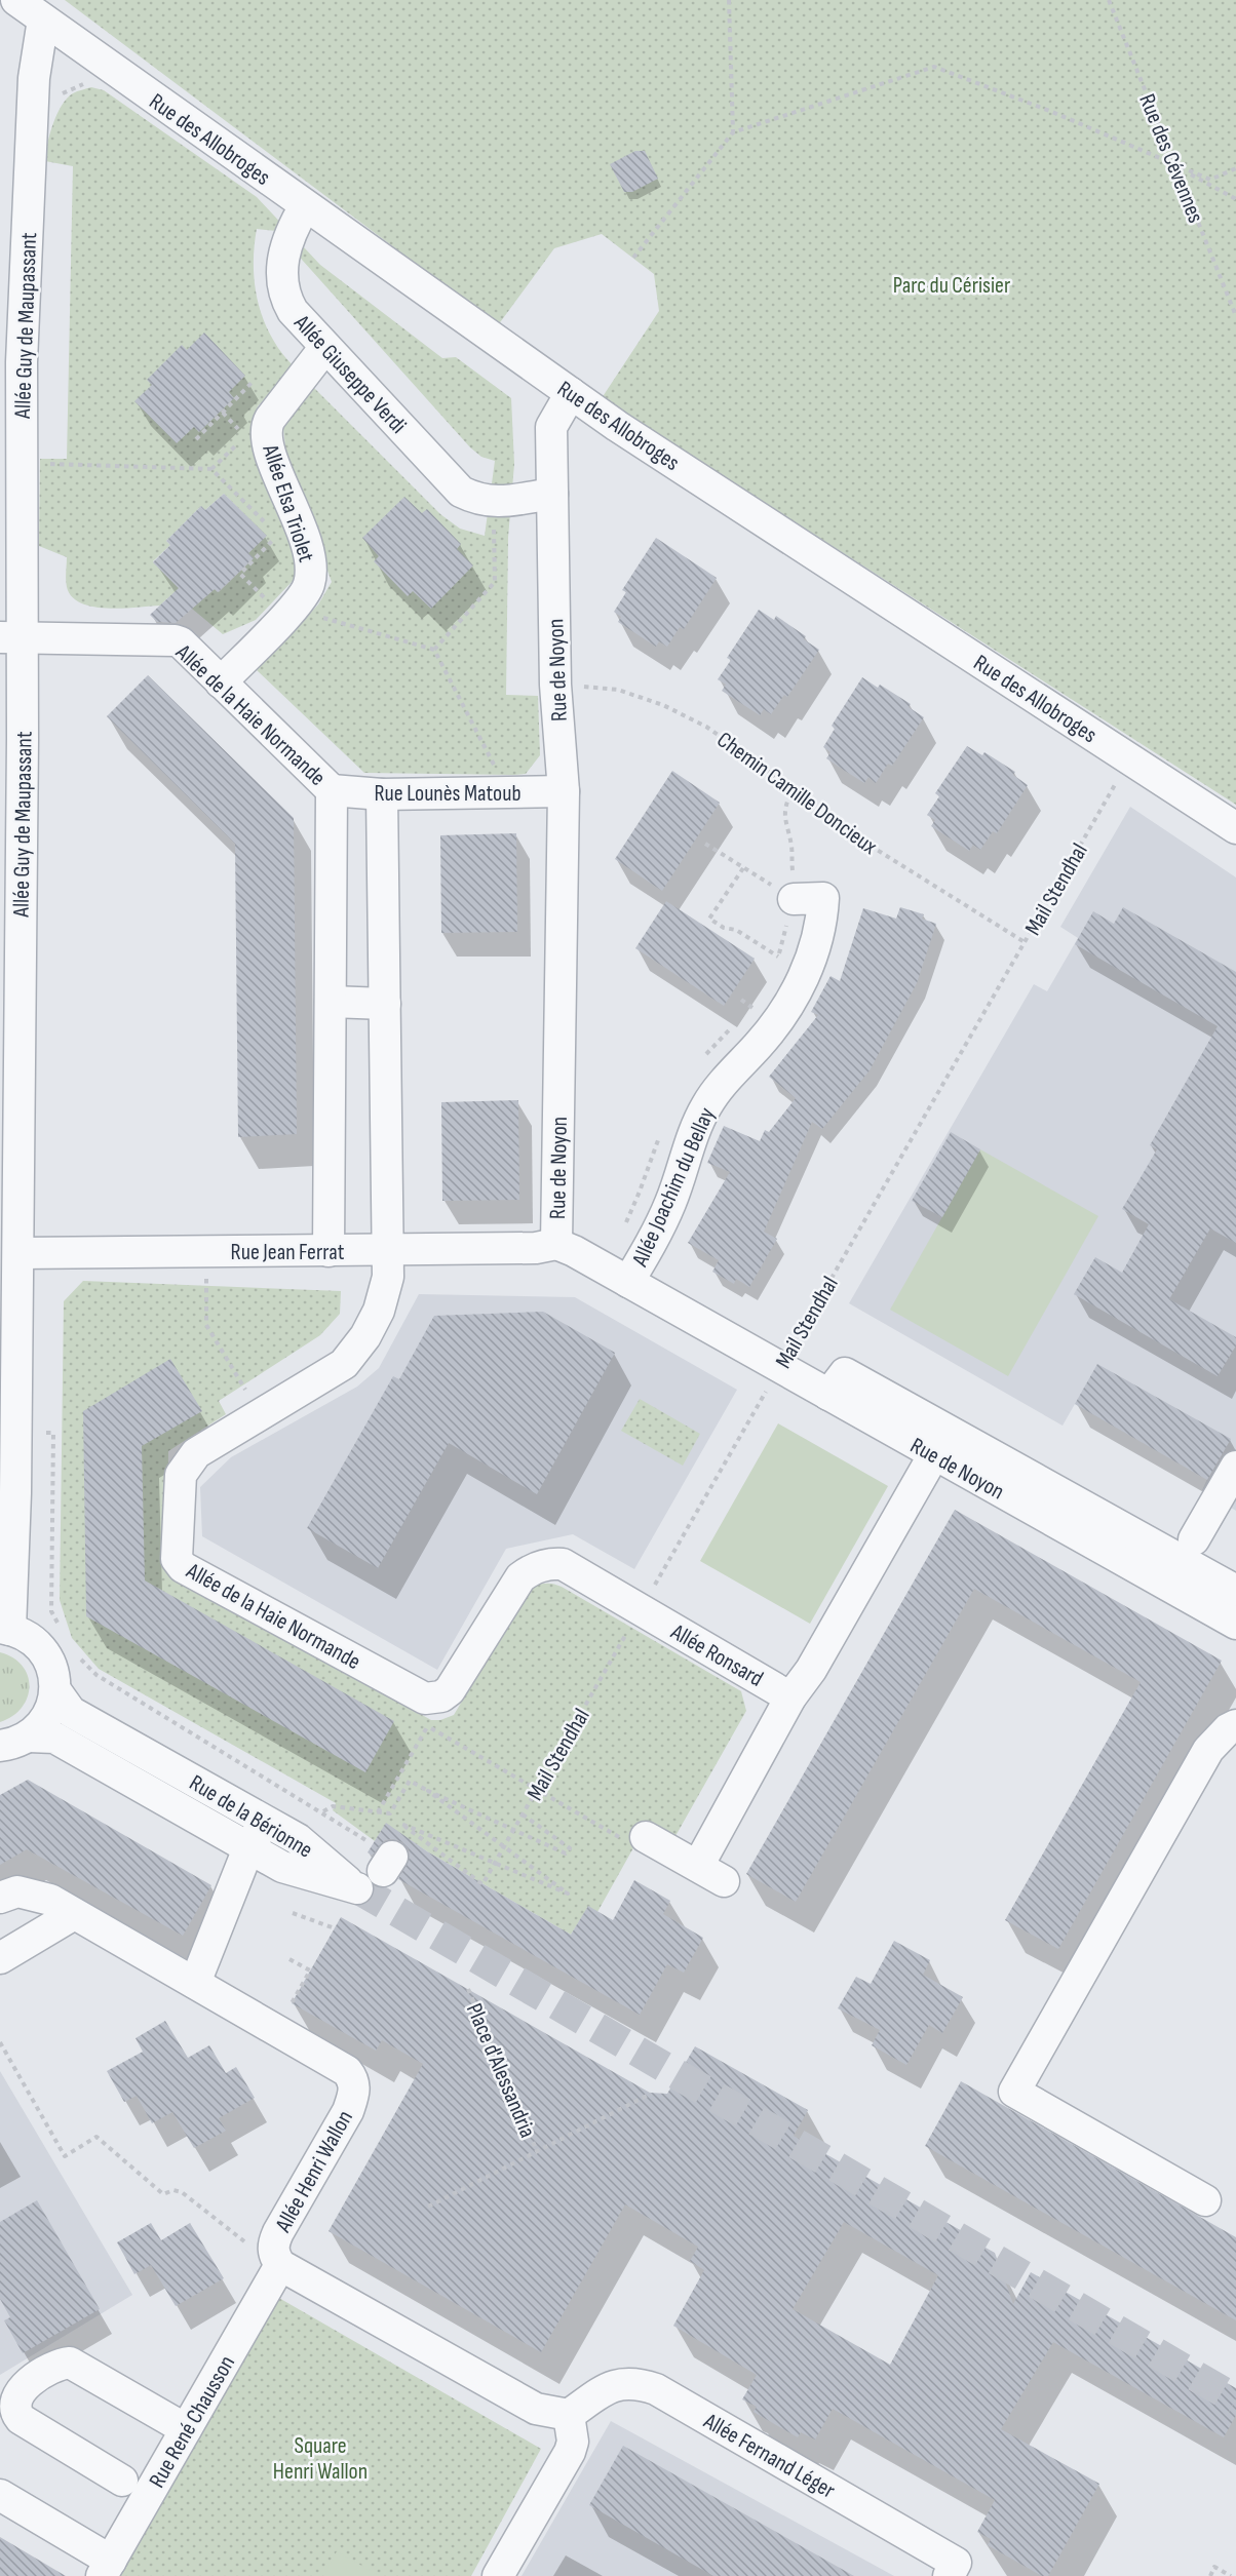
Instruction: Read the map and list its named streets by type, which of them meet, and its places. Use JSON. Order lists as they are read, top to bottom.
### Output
{
  "streets": {
    "street": [
      "Rue des Allobroges",
      "Allée Guy de Maupassant",
      "Allée Giuseppe Verdi",
      "Allée Elsa Triolet",
      "Rue de Noyon",
      "Allée de la Haie Normande",
      "Rue Lounès Matoub",
      "Allée Joachim du Bellay",
      "Rue Jean Ferrat",
      "Allée Ronsard",
      "Rue de la Bérionne",
      "Allée Henri Wallon",
      "Rue René Chausson",
      "Allée Fernand Léger"
    ],
    "path": [
      "Rue des Cévennes",
      "Chemin Camille Doncieux",
      "Mail Stendhal",
      "Place d'Alessandria"
    ]
  },
  "crossings": [
    ["Rue des Allobroges", "Allée Guy de Maupassant"],
    ["Rue des Allobroges", "Allée Giuseppe Verdi"],
    ["Rue des Allobroges", "Rue de Noyon"],
    ["Rue des Allobroges", "Mail Stendhal"],
    ["Allée Guy de Maupassant", "Allée de la Haie Normande"],
    ["Allée Guy de Maupassant", "Rue Jean Ferrat"],
    ["Allée Giuseppe Verdi", "Allée Elsa Triolet"],
    ["Allée Elsa Triolet", "Allée de la Haie Normande"],
    ["Rue de Noyon", "Rue Lounès Matoub"],
    ["Rue de Noyon", "Chemin Camille Doncieux"],
    ["Rue de Noyon", "Mail Stendhal"],
    ["Rue de Noyon", "Allée Joachim du Bellay"],
    ["Rue de Noyon", "Rue Jean Ferrat"],
    ["Rue de Noyon", "Allée Ronsard"],
    ["Allée de la Haie Normande", "Rue Lounès Matoub"],
    ["Allée de la Haie Normande", "Rue Jean Ferrat"],
    ["Allée de la Haie Normande", "Allée Ronsard"],
    ["Chemin Camille Doncieux", "Mail Stendhal"],
    ["Mail Stendhal", "Allée Ronsard"],
    ["Allée Henri Wallon", "Rue René Chausson"],
    ["Allée Henri Wallon", "Allée Fernand Léger"]
  ],
  "parks": ["Parc du Cérisier", "Square Henri Wallon"]
}
